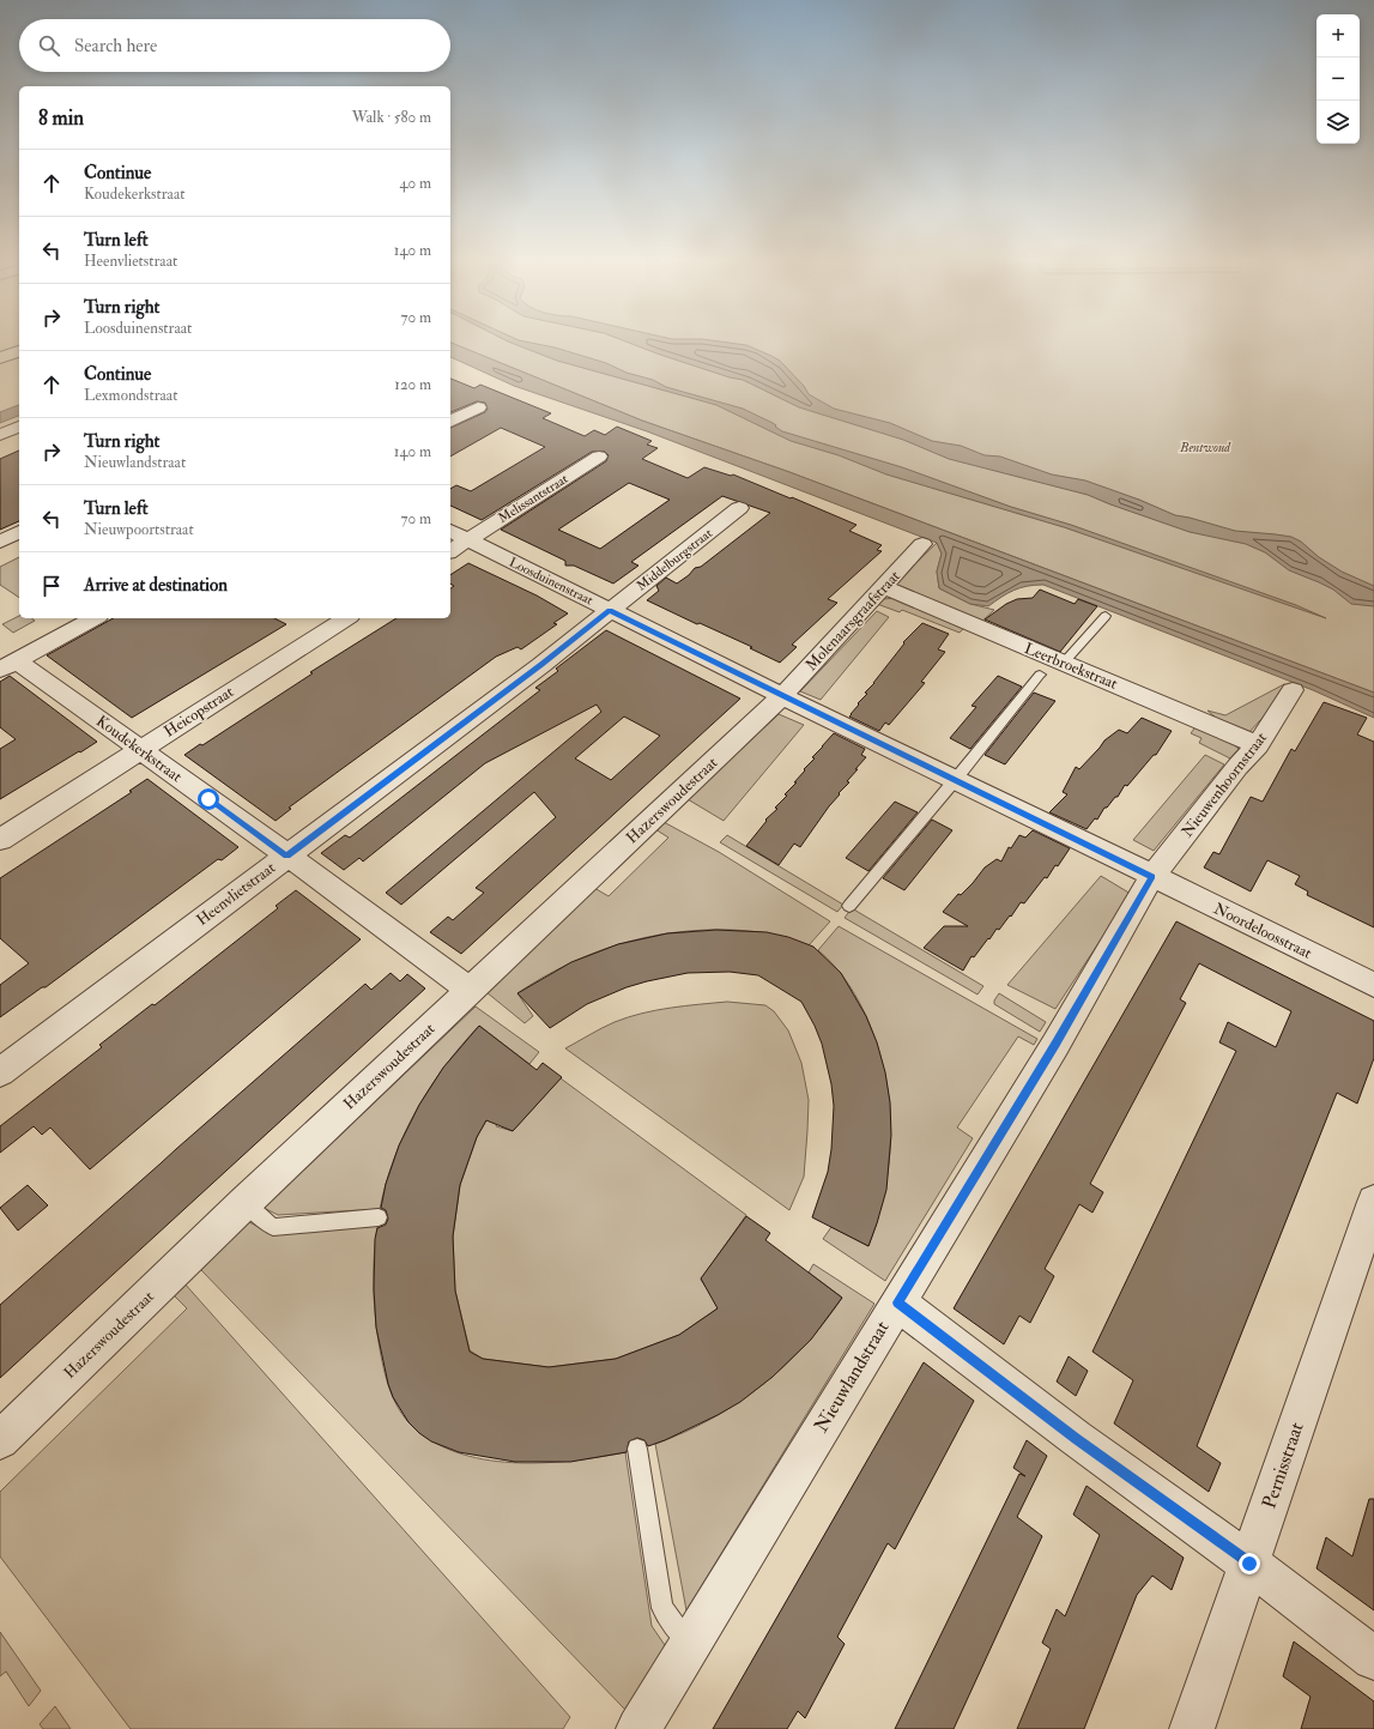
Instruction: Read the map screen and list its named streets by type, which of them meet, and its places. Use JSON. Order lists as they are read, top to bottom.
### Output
{
  "streets": {
    "street": [
      "Melissantstraat",
      "Middelburgstraat",
      "Loosduinenstraat",
      "Molenaarsgraafstraat",
      "Leerbroekstraat",
      "Heicopstraat",
      "Koudekerkstraat",
      "Nieuwenhoornstraat",
      "Hazerswoudestraat",
      "Heenvlietstraat",
      "Noordeloosstraat",
      "Nieuwlandstraat",
      "Pernisstraat"
    ]
  },
  "crossings": [
    ["Melissantstraat", "Loosduinenstraat"],
    ["Middelburgstraat", "Loosduinenstraat"],
    ["Middelburgstraat", "Heenvlietstraat"],
    ["Loosduinenstraat", "Molenaarsgraafstraat"],
    ["Loosduinenstraat", "Hazerswoudestraat"],
    ["Loosduinenstraat", "Heenvlietstraat"],
    ["Loosduinenstraat", "Noordeloosstraat"],
    ["Molenaarsgraafstraat", "Leerbroekstraat"],
    ["Molenaarsgraafstraat", "Hazerswoudestraat"],
    ["Leerbroekstraat", "Nieuwenhoornstraat"],
    ["Heicopstraat", "Koudekerkstraat"],
    ["Koudekerkstraat", "Hazerswoudestraat"],
    ["Koudekerkstraat", "Heenvlietstraat"],
    ["Nieuwenhoornstraat", "Noordeloosstraat"],
    ["Nieuwenhoornstraat", "Nieuwlandstraat"],
    ["Noordeloosstraat", "Nieuwlandstraat"]
  ],
  "parks": ["Bentwoud"],
  "page": {
    "map_buttons": ["+", "−"],
    "search": "Search here",
    "heading": ["8 min", "Walk · 580 m"],
    "list": [
      ["Continue", "Koudekerkstraat", "40 m"],
      ["Turn left", "Heenvlietstraat", "140 m"],
      ["Turn right", "Loosduinenstraat", "70 m"],
      ["Continue", "Lexmondstraat", "120 m"],
      ["Turn right", "Nieuwlandstraat", "140 m"],
      ["Turn left", "Nieuwpoortstraat", "70 m"],
      "Arrive at destination"
    ]
  }
}
